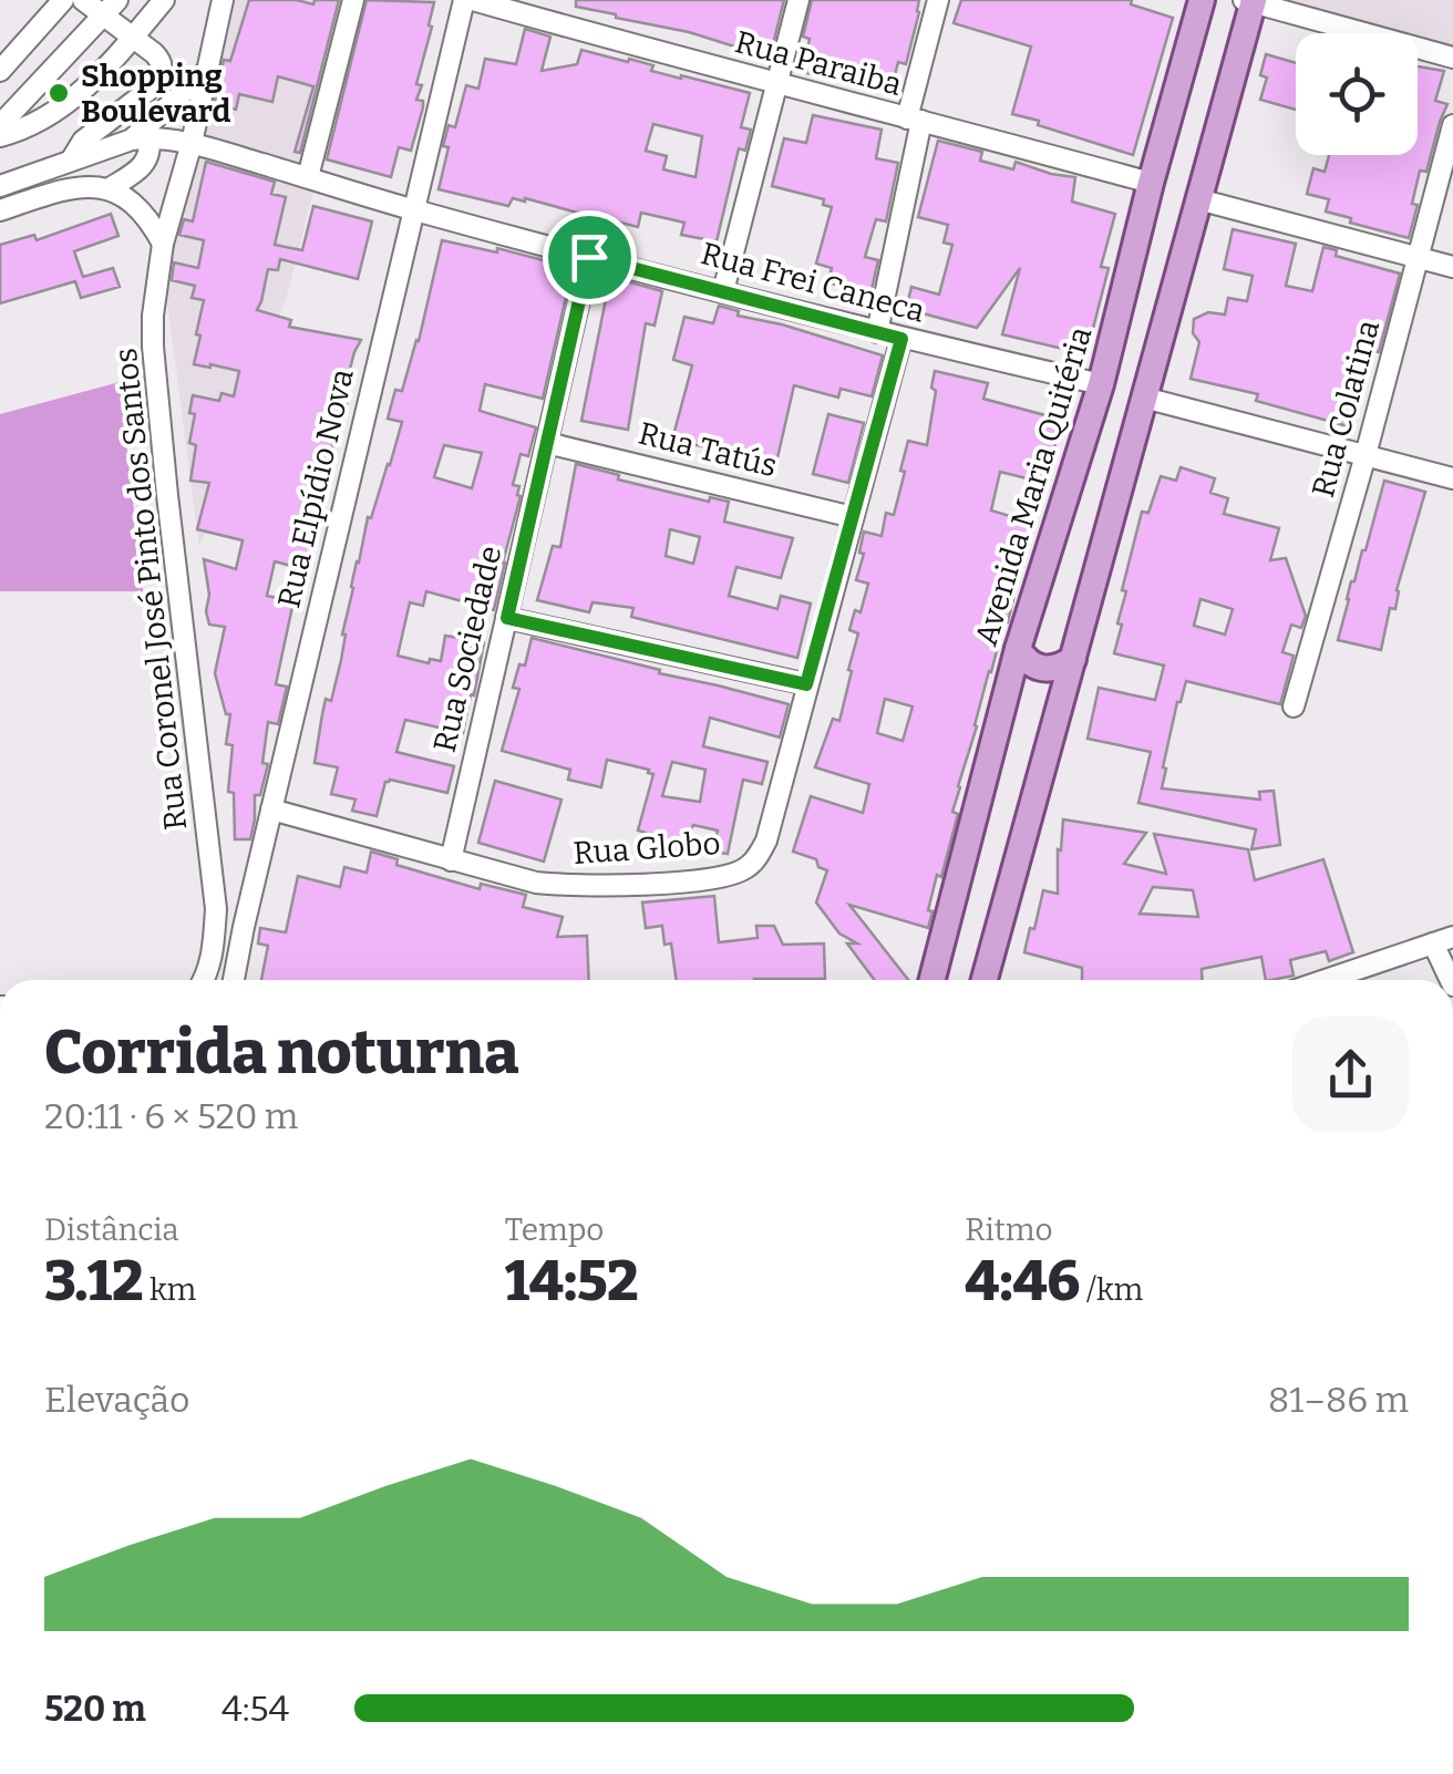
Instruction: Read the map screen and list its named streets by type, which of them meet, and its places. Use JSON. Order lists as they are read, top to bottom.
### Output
{
  "streets": {
    "main road": ["Avenida Maria Quitéria"],
    "street": [
      "Rua Paraiba",
      "Rua Frei Caneca",
      "Rua Colatina",
      "Rua Tatús",
      "Rua Elpídio Nova",
      "Rua Coronel José Pinto dos Santos",
      "Rua Sociedade",
      "Rua Globo"
    ]
  },
  "crossings": [
    ["Rua Paraiba", "Avenida Maria Quitéria"],
    ["Rua Paraiba", "Rua Elpídio Nova"],
    ["Rua Frei Caneca", "Avenida Maria Quitéria"],
    ["Rua Frei Caneca", "Rua Elpídio Nova"],
    ["Rua Frei Caneca", "Rua Coronel José Pinto dos Santos"],
    ["Rua Frei Caneca", "Rua Sociedade"],
    ["Rua Frei Caneca", "Rua Globo"],
    ["Rua Tatús", "Rua Sociedade"],
    ["Rua Tatús", "Rua Globo"],
    ["Rua Elpídio Nova", "Rua Globo"],
    ["Rua Sociedade", "Rua Globo"]
  ],
  "places": ["Shopping Boulevard"],
  "page": {
    "heading": ["Corrida noturna", "20:11 · 6 × 520 m"],
    "stats": [
      ["Distância", "3.12 km"],
      ["Tempo", "14:52"],
      ["Ritmo", "4:46 /km"]
    ],
    "chart": ["Elevação", "81–86 m"],
    "list": [
      {
        "name": "520 m",
        "note": "4:54"
      }
    ]
  }
}
